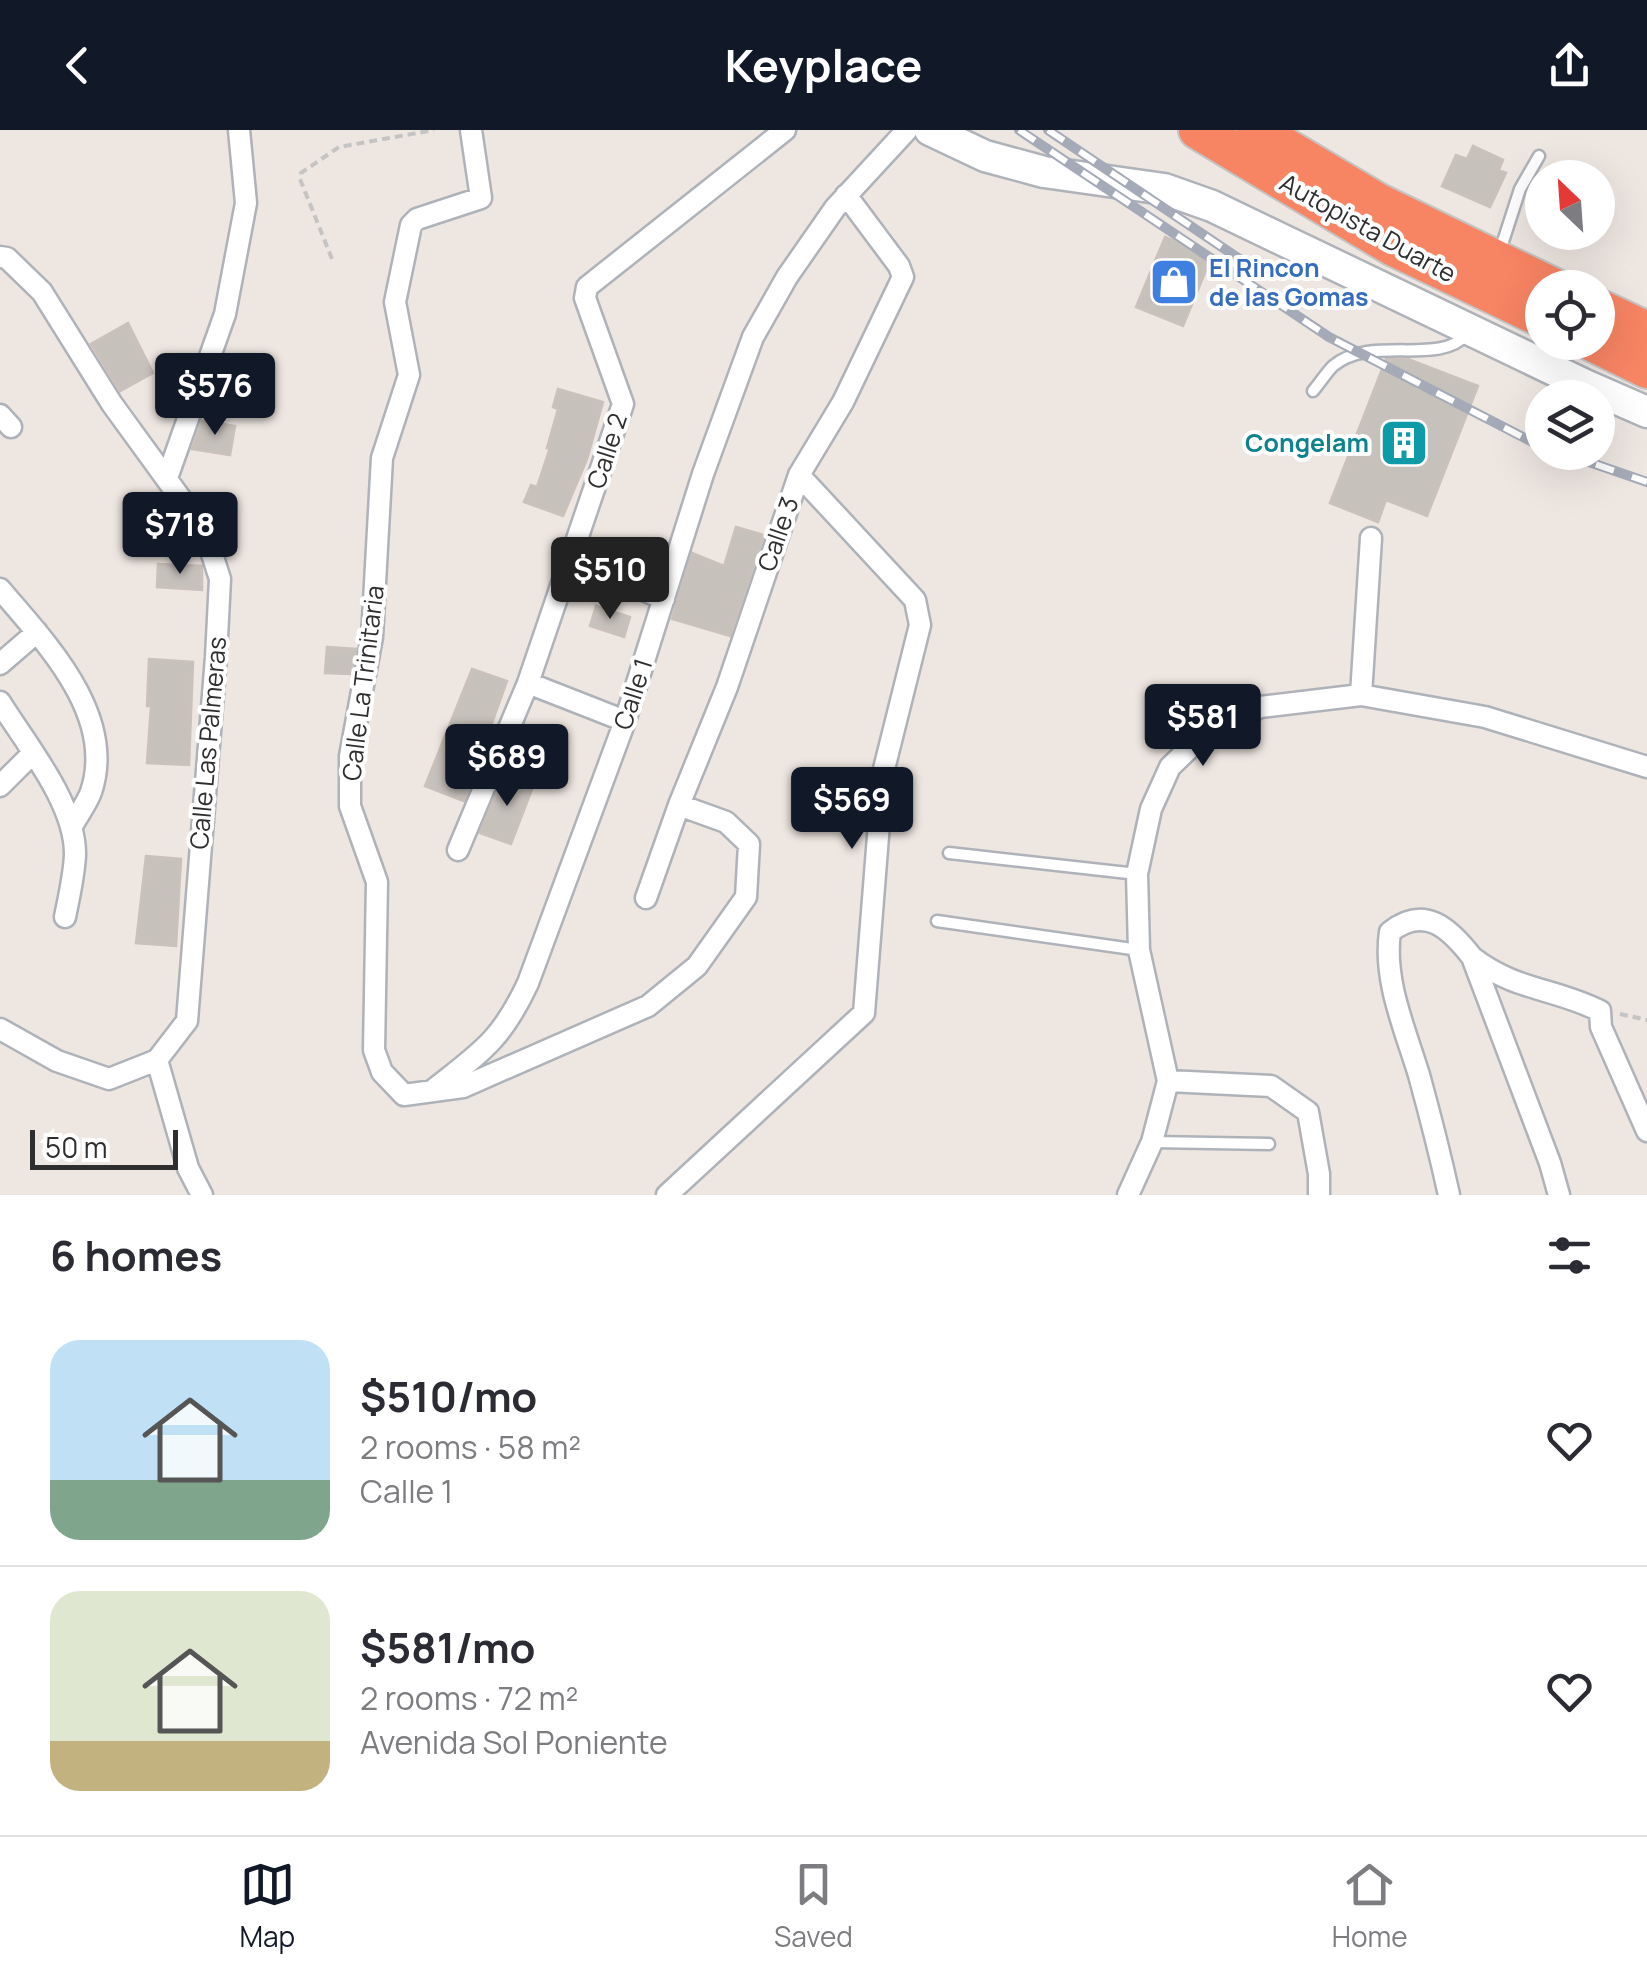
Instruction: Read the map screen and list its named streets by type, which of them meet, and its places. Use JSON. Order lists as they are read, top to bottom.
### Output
{
  "streets": {
    "highway": ["Autopista Duarte"],
    "street": [
      "Calle 2",
      "Calle 3",
      "Calle La Trinitaria",
      "Calle 1",
      "Calle Las Palmeras"
    ]
  },
  "crossings": [
    ["Calle 3", "Calle La Trinitaria"],
    ["Calle 3", "Calle 1"],
    ["Calle La Trinitaria", "Calle 1"]
  ],
  "places": {
    "shop": ["El Rincon de las Gomas"],
    "building": ["Congelam"]
  },
  "scale_bar": "50 m",
  "north": "top left",
  "page": {
    "header": "Keyplace",
    "price": [
      "$576",
      "$718",
      "$510",
      "$581",
      "$689",
      "$569"
    ],
    "scale": "50 m",
    "heading": "6 homes",
    "list": [
      {
        "name": "$510/mo",
        "note": "2 rooms · 58 m² · Calle 1"
      },
      {
        "name": "$581/mo",
        "note": "2 rooms · 72 m² · Avenida Sol Poniente"
      }
    ],
    "tabs": ["Map", "Saved", "Home"]
  }
}
